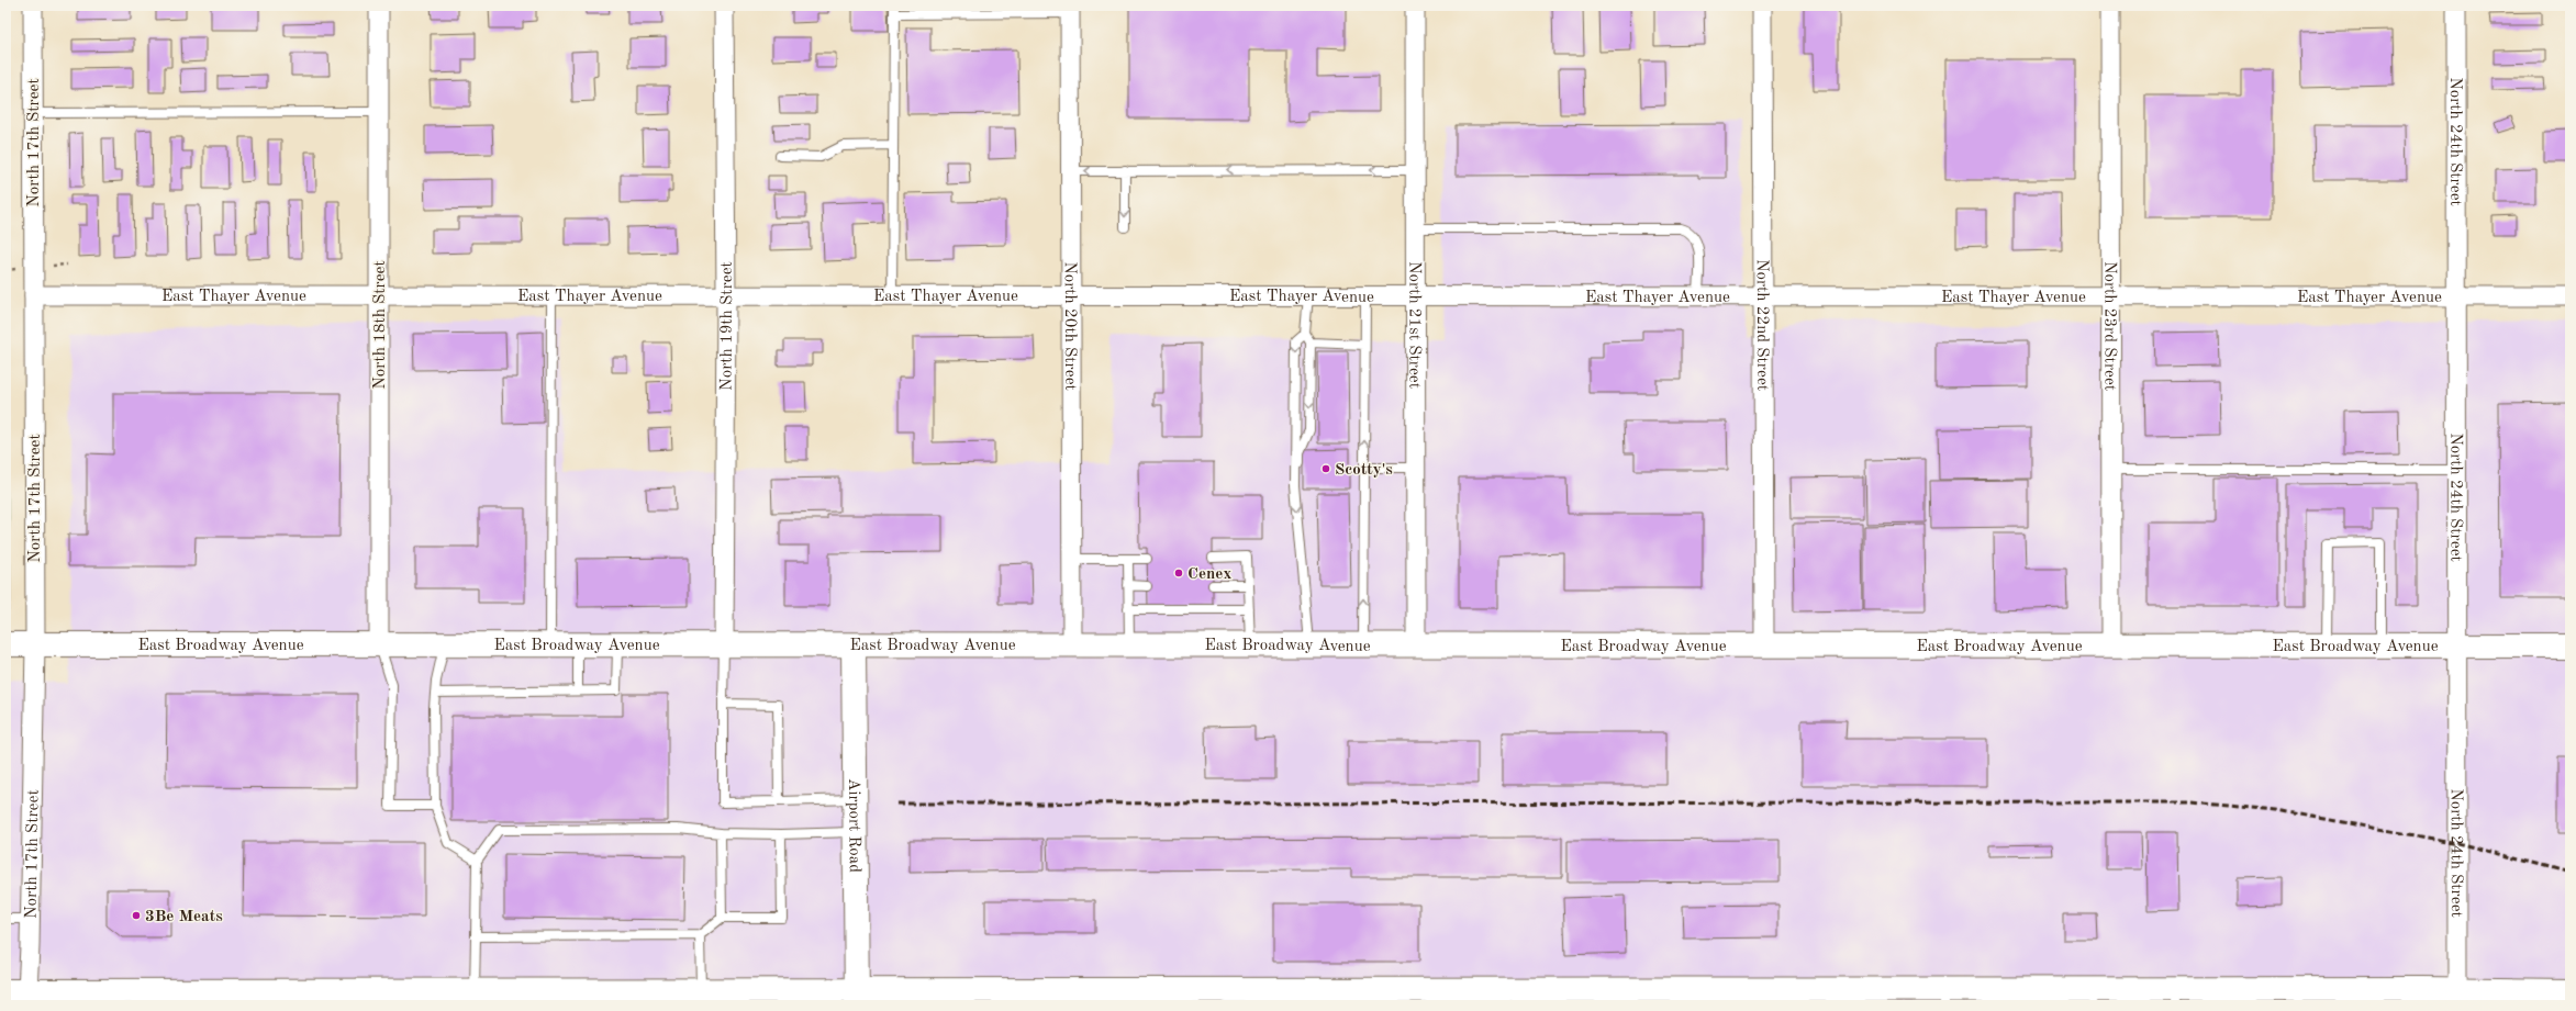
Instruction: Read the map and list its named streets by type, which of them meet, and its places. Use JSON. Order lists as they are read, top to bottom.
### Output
{
  "streets": {
    "street": [
      "North 24th Street",
      "North 17th Street",
      "East Thayer Avenue",
      "North 18th Street",
      "North 21st Street",
      "North 22nd Street",
      "North 19th Street",
      "North 20th Street",
      "North 23rd Street",
      "East Broadway Avenue",
      "Airport Road"
    ]
  },
  "crossings": [
    ["North 24th Street", "East Thayer Avenue"],
    ["North 24th Street", "East Broadway Avenue"],
    ["North 17th Street", "East Thayer Avenue"],
    ["North 17th Street", "East Broadway Avenue"],
    ["East Thayer Avenue", "North 18th Street"],
    ["East Thayer Avenue", "North 21st Street"],
    ["East Thayer Avenue", "North 22nd Street"],
    ["East Thayer Avenue", "North 19th Street"],
    ["East Thayer Avenue", "North 20th Street"],
    ["East Thayer Avenue", "North 23rd Street"],
    ["North 18th Street", "East Broadway Avenue"],
    ["North 21st Street", "East Broadway Avenue"],
    ["North 22nd Street", "East Broadway Avenue"],
    ["North 19th Street", "East Broadway Avenue"],
    ["North 20th Street", "East Broadway Avenue"],
    ["North 23rd Street", "East Broadway Avenue"],
    ["East Broadway Avenue", "Airport Road"]
  ],
  "places": ["Scotty's", "Cenex", "3Be Meats"]
}
